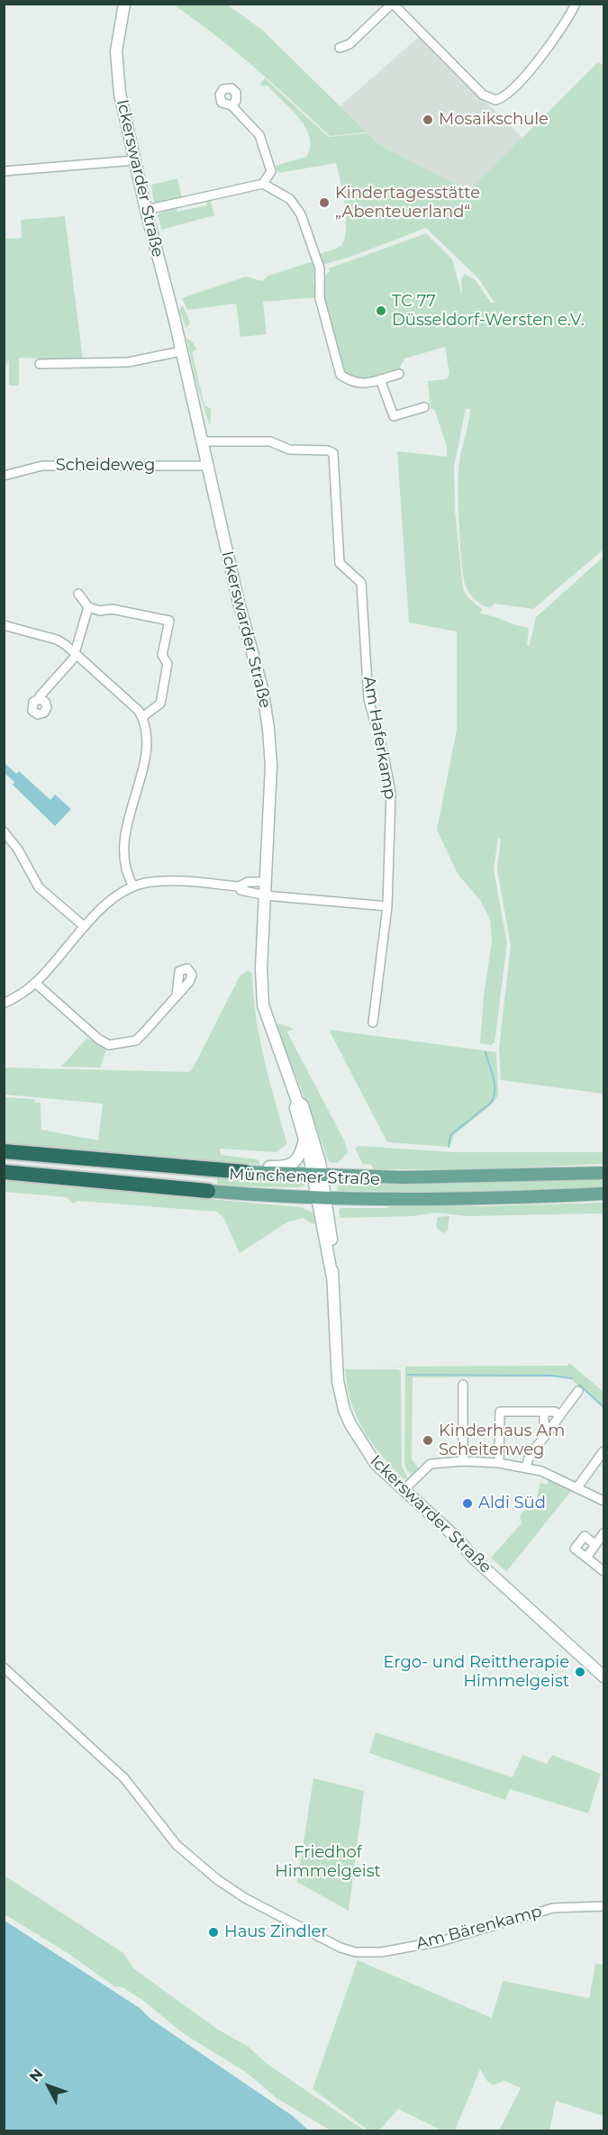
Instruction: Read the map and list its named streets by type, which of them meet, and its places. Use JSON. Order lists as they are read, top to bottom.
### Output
{
  "streets": {
    "highway": ["Münchener Straße"],
    "main road": ["Ickerswarder Straße"],
    "street": ["Scheideweg", "Am Haferkamp", "Am Bärenkamp"]
  },
  "crossings": [
    ["Ickerswarder Straße", "Scheideweg"],
    ["Ickerswarder Straße", "Am Haferkamp"],
    ["Ickerswarder Straße", "Münchener Straße"]
  ],
  "parks": ["Friedhof Himmelgeist"],
  "places": [
    "Mosaikschule",
    "Kindertagesstätte „Abenteuerland“",
    "TC 77 Düsseldorf-Wersten e.V.",
    "Kinderhaus Am Scheitenweg",
    "Aldi Süd",
    "Ergo- und Reittherapie Himmelgeist",
    "Haus Zindler"
  ],
  "north": "top left"
}
